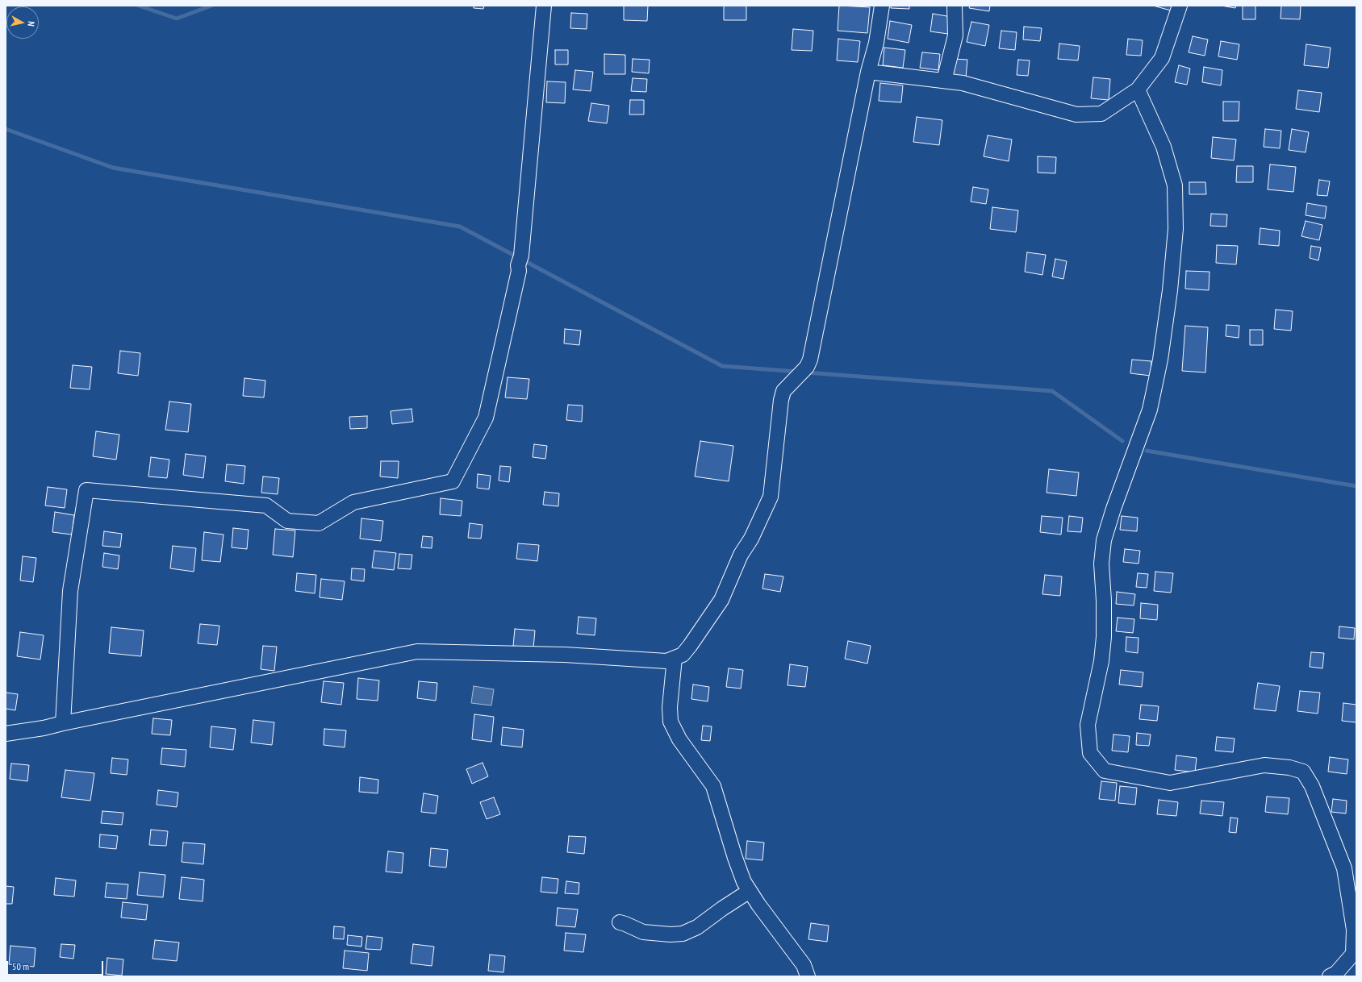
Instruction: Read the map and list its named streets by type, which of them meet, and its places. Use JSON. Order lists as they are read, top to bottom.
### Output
{
  "scale_bar": "50 m",
  "north": "right"
}
